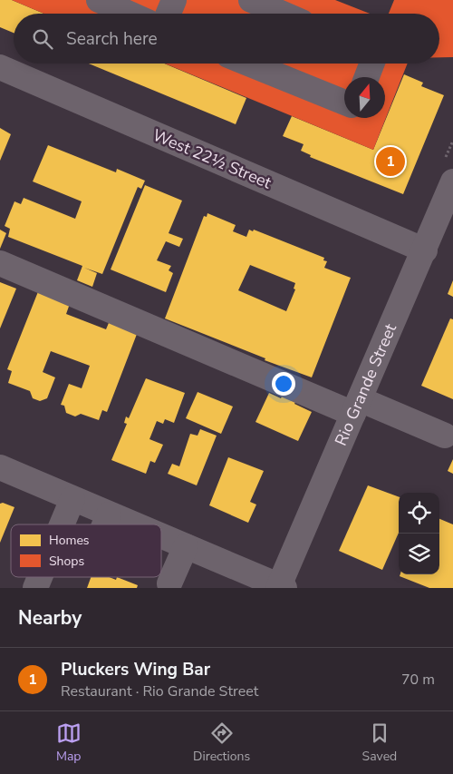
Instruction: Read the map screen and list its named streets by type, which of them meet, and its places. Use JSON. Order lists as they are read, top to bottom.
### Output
{
  "streets": {
    "street": ["West 22½ Street", "Rio Grande Street"]
  },
  "crossings": [
    ["West 22½ Street", "Rio Grande Street"]
  ],
  "legend": ["Homes", "Shops"],
  "north": "top",
  "page": {
    "search": "Search here",
    "pins": "1",
    "heading": "Nearby",
    "list": [
      {
        "mark": "1",
        "name": "Pluckers Wing Bar",
        "note": "Restaurant · Rio Grande Street",
        "value": "70 m"
      }
    ],
    "nav": ["Map", "Directions", "Saved"]
  }
}
